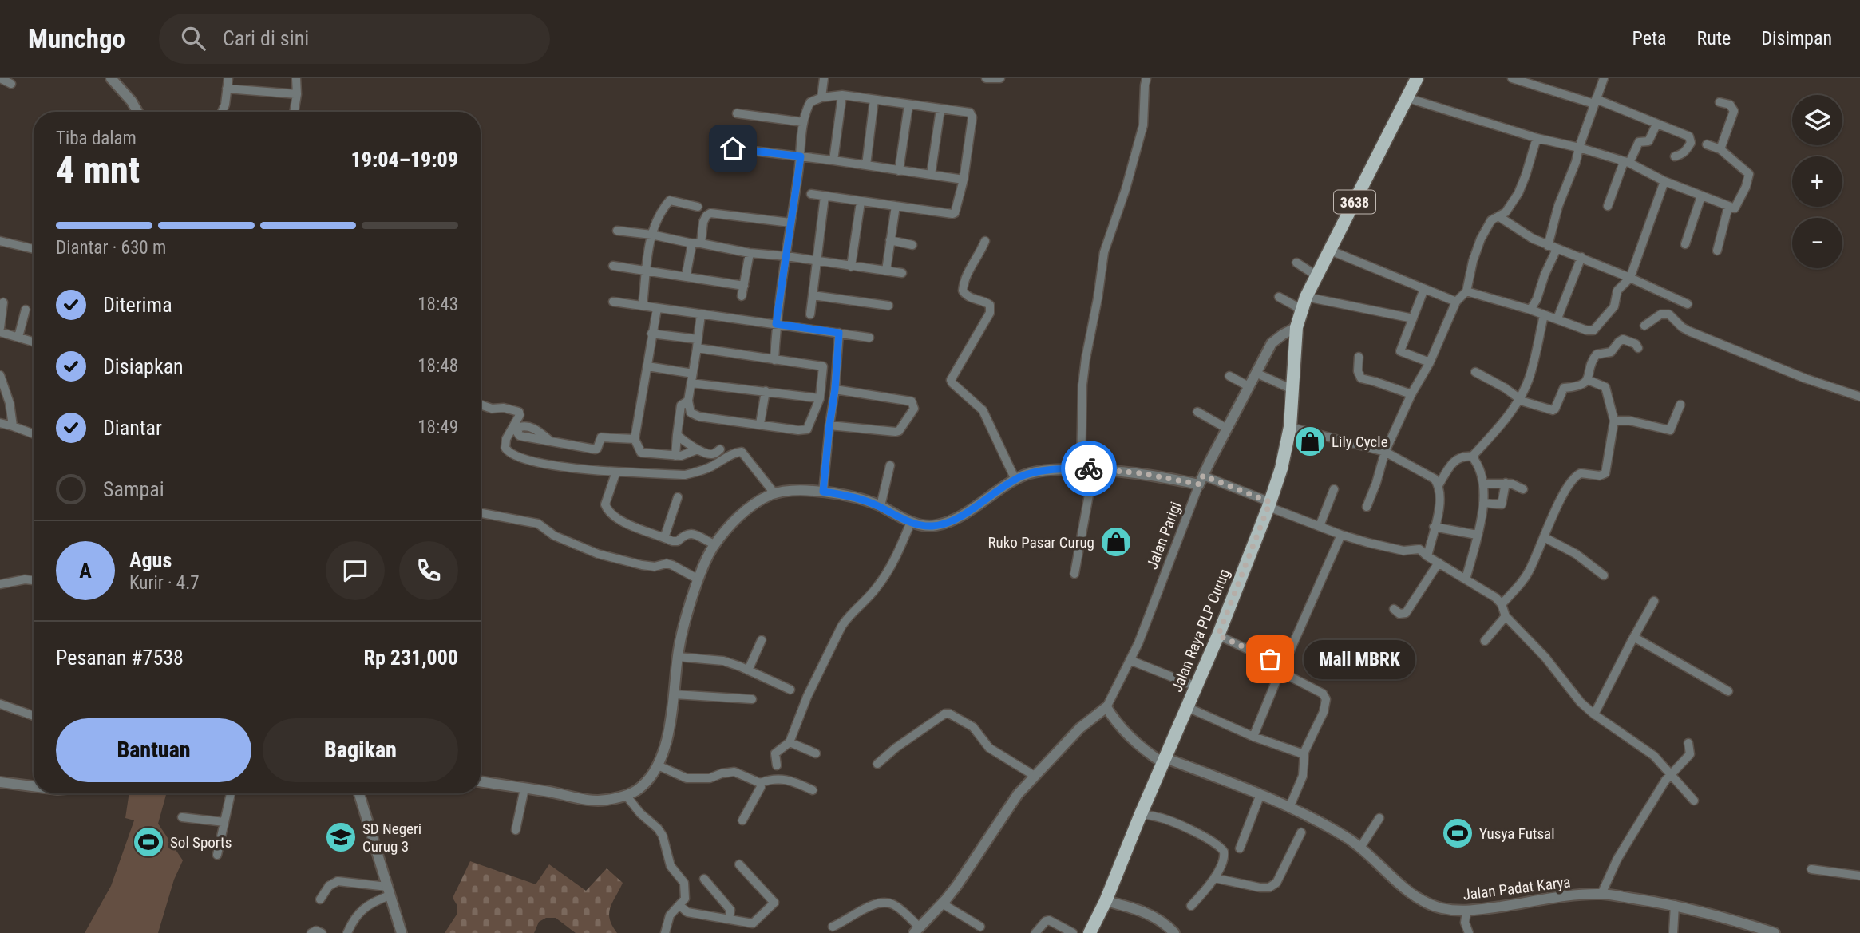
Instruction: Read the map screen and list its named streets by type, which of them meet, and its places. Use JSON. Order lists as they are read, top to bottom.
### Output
{
  "streets": {
    "main road": ["3638", "Jalan Raya PLP Curug"],
    "street": ["Jalan Parigi", "Jalan Padat Karya"]
  },
  "crossings": [
    ["3638", "Jalan Parigi"],
    ["3638", "Jalan Raya PLP Curug"],
    ["Jalan Parigi", "Jalan Raya PLP Curug"],
    ["Jalan Raya PLP Curug", "Jalan Padat Karya"]
  ],
  "places": {
    "shop": ["Lily Cycle", "Ruko Pasar Curug"],
    "other": ["Mall MBRK"],
    "sports": ["Yusya Futsal", "Sol Sports"],
    "school or university": ["SD Negeri Curug 3"]
  },
  "page": {
    "header": "Munchgo",
    "search": "Cari di sini",
    "nav": ["Peta", "Rute", "Disimpan"],
    "map_buttons": ["+", "−"],
    "heading": ["4 mnt", "Tiba dalam", "19:04–19:09"],
    "panel": [
      "Agus",
      "Kurir · 4.7",
      "Pesanan #7538",
      "Rp 231,000"
    ],
    "bar": "Diantar · 630 m",
    "list": [
      ["Diterima", "18:43"],
      ["Disiapkan", "18:48"],
      ["Diantar", "18:49"],
      "Sampai"
    ],
    "round": "A",
    "bubble": "Mall MBRK",
    "buttons": ["Bantuan", "Bagikan"]
  }
}
